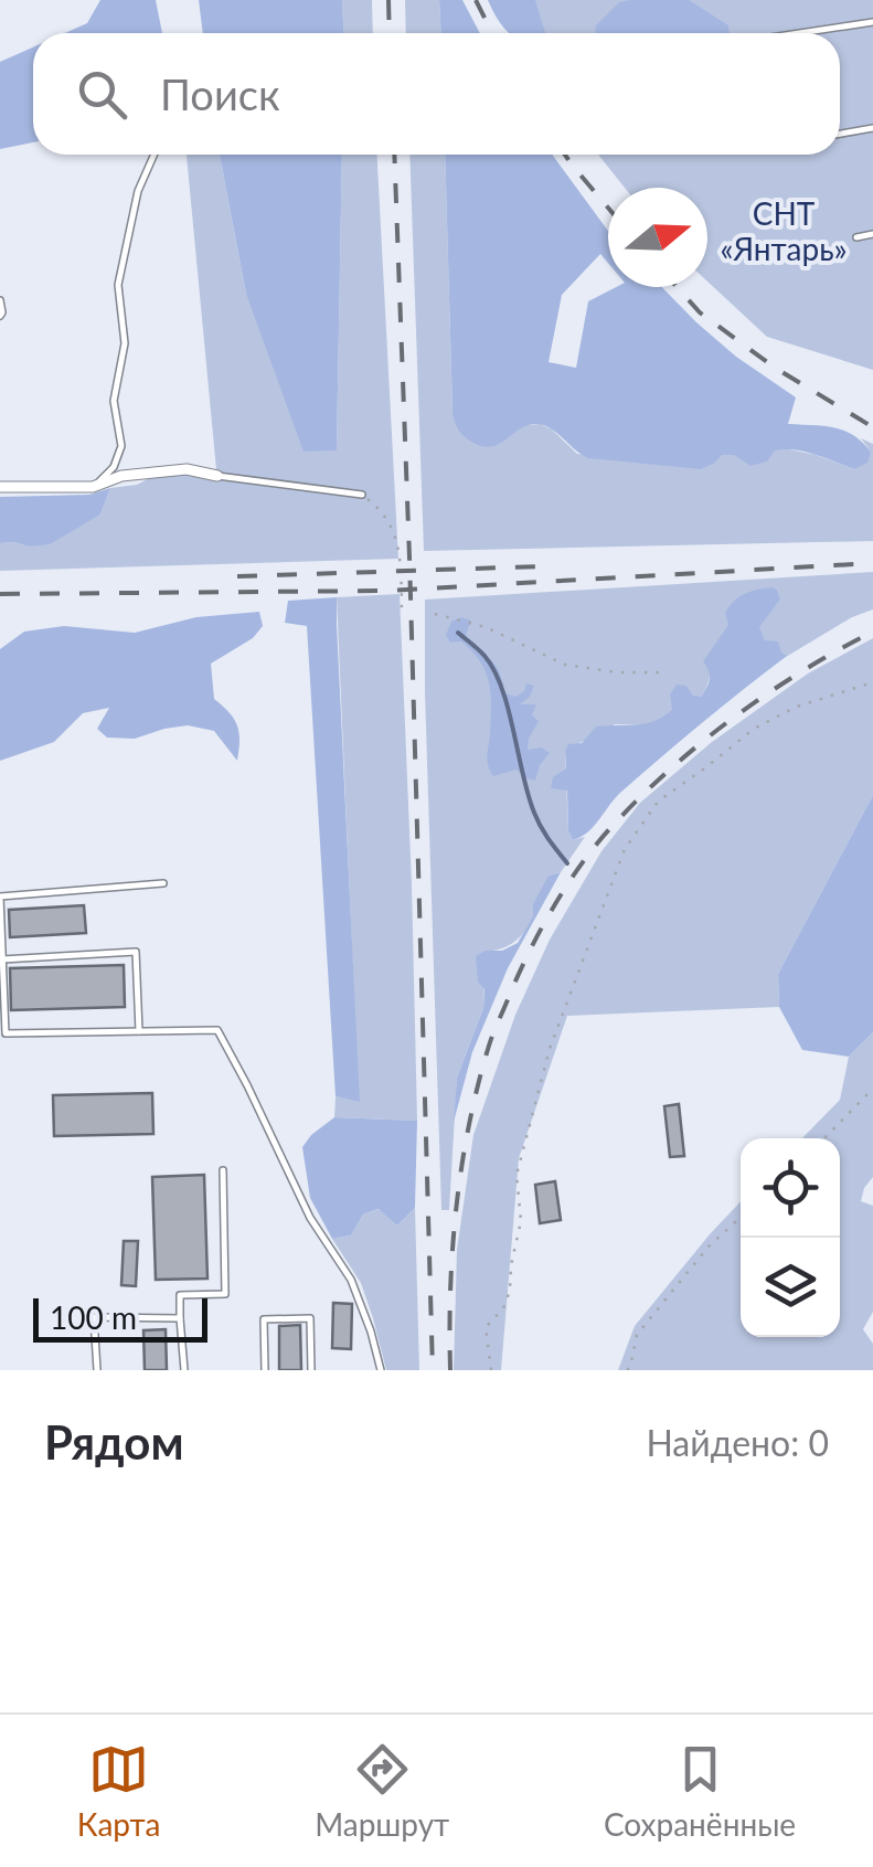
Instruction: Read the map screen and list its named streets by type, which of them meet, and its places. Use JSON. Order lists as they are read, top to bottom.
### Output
{
  "parks": ["СНТ «Янтарь»"],
  "scale_bar": "100 m",
  "north": "right",
  "page": {
    "search": "Поиск",
    "scale": "100 m",
    "heading": ["Рядом", "Найдено: 0"],
    "nav": ["Карта", "Маршрут", "Сохранённые"]
  }
}
